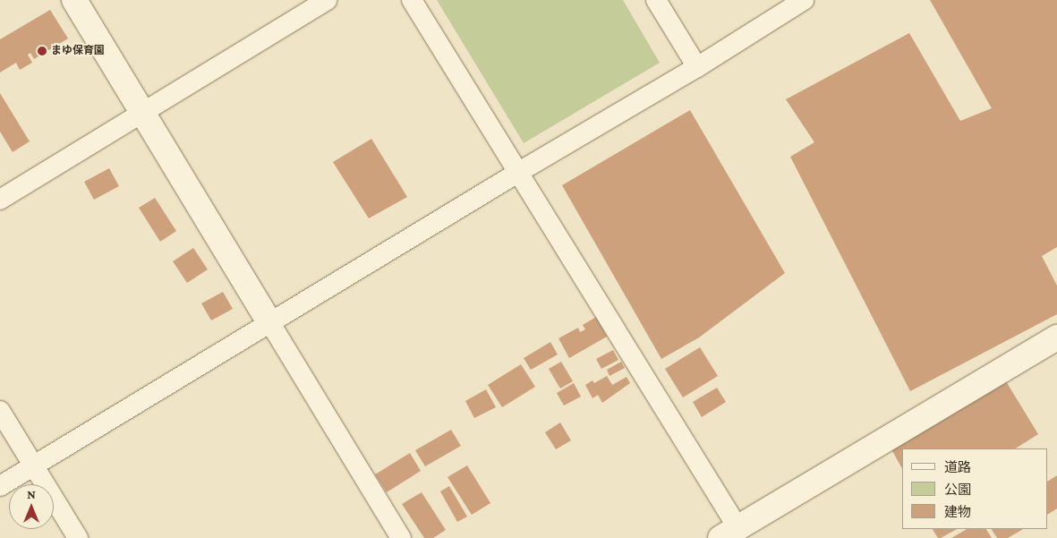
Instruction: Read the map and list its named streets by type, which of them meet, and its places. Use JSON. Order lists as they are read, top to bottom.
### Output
{
  "places": ["まゆ保育園"],
  "legend": ["道路", "公園", "建物"],
  "north": "top"
}
